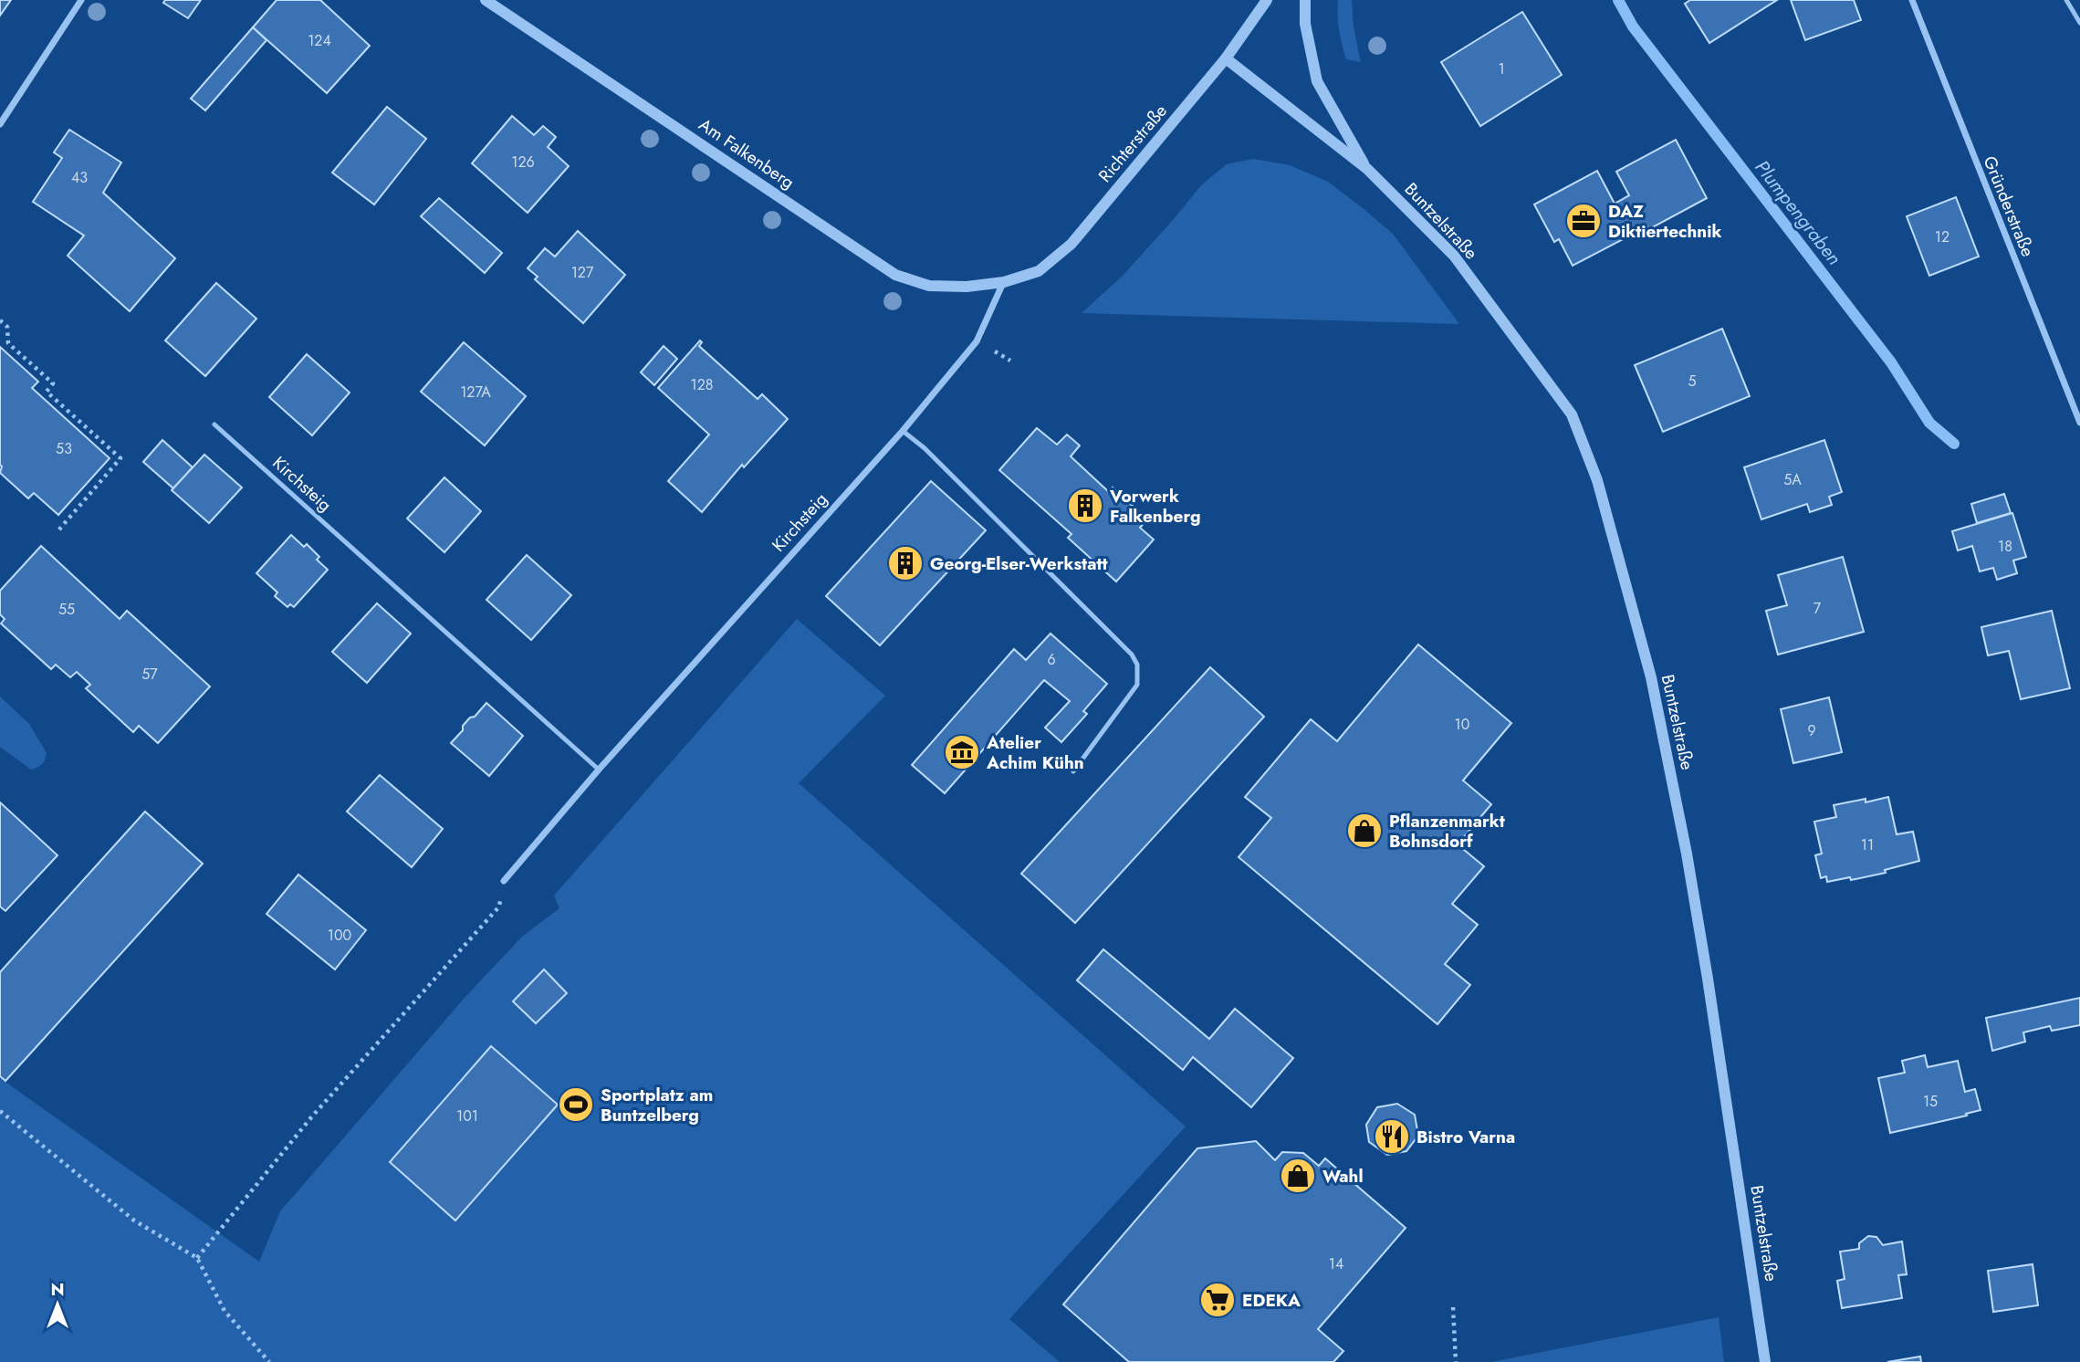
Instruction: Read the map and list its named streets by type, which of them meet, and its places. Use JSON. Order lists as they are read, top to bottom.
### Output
{
  "streets": {
    "street": [
      "Richterstraße",
      "Am Falkenberg",
      "Gründerstraße",
      "Buntzelstraße",
      "Kirchsteig"
    ]
  },
  "crossings": [
    ["Richterstraße", "Am Falkenberg"],
    ["Richterstraße", "Buntzelstraße"],
    ["Richterstraße", "Kirchsteig"],
    ["Am Falkenberg", "Kirchsteig"]
  ],
  "water": ["Plumpengraben"],
  "places": {
    "office": ["DAZ Diktiertechnik"],
    "building": ["Vorwerk Falkenberg", "Georg-Elser-Werkstatt"],
    "museum": ["Atelier Achim Kühn"],
    "shop": ["Pflanzenmarkt Bohnsdorf", "Wahl"],
    "sports": ["Sportplatz am Buntzelberg"],
    "restaurant": ["Bistro Varna"],
    "supermarket": ["EDEKA"]
  },
  "house_numbers": [
    "124",
    "1",
    "126",
    "43",
    "12",
    "127",
    "5",
    "128",
    "127A",
    "53",
    "5A",
    "18",
    "7",
    "55",
    "6",
    "57",
    "10",
    "9",
    "11",
    "100",
    "15",
    "101",
    "14"
  ],
  "north": "top"
}
